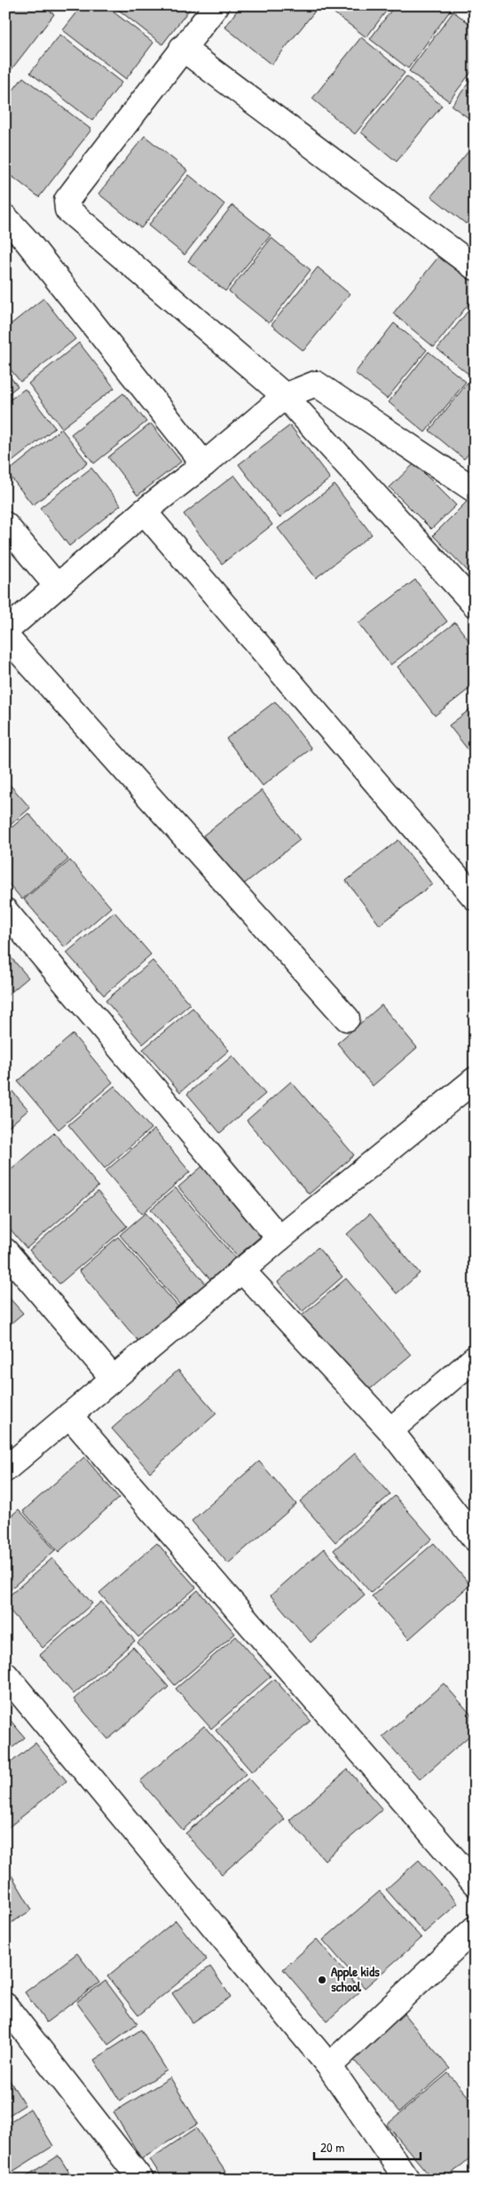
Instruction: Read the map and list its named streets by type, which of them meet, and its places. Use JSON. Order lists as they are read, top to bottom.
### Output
{
  "places": ["Apple kids school"],
  "scale_bar": "20 m"
}
